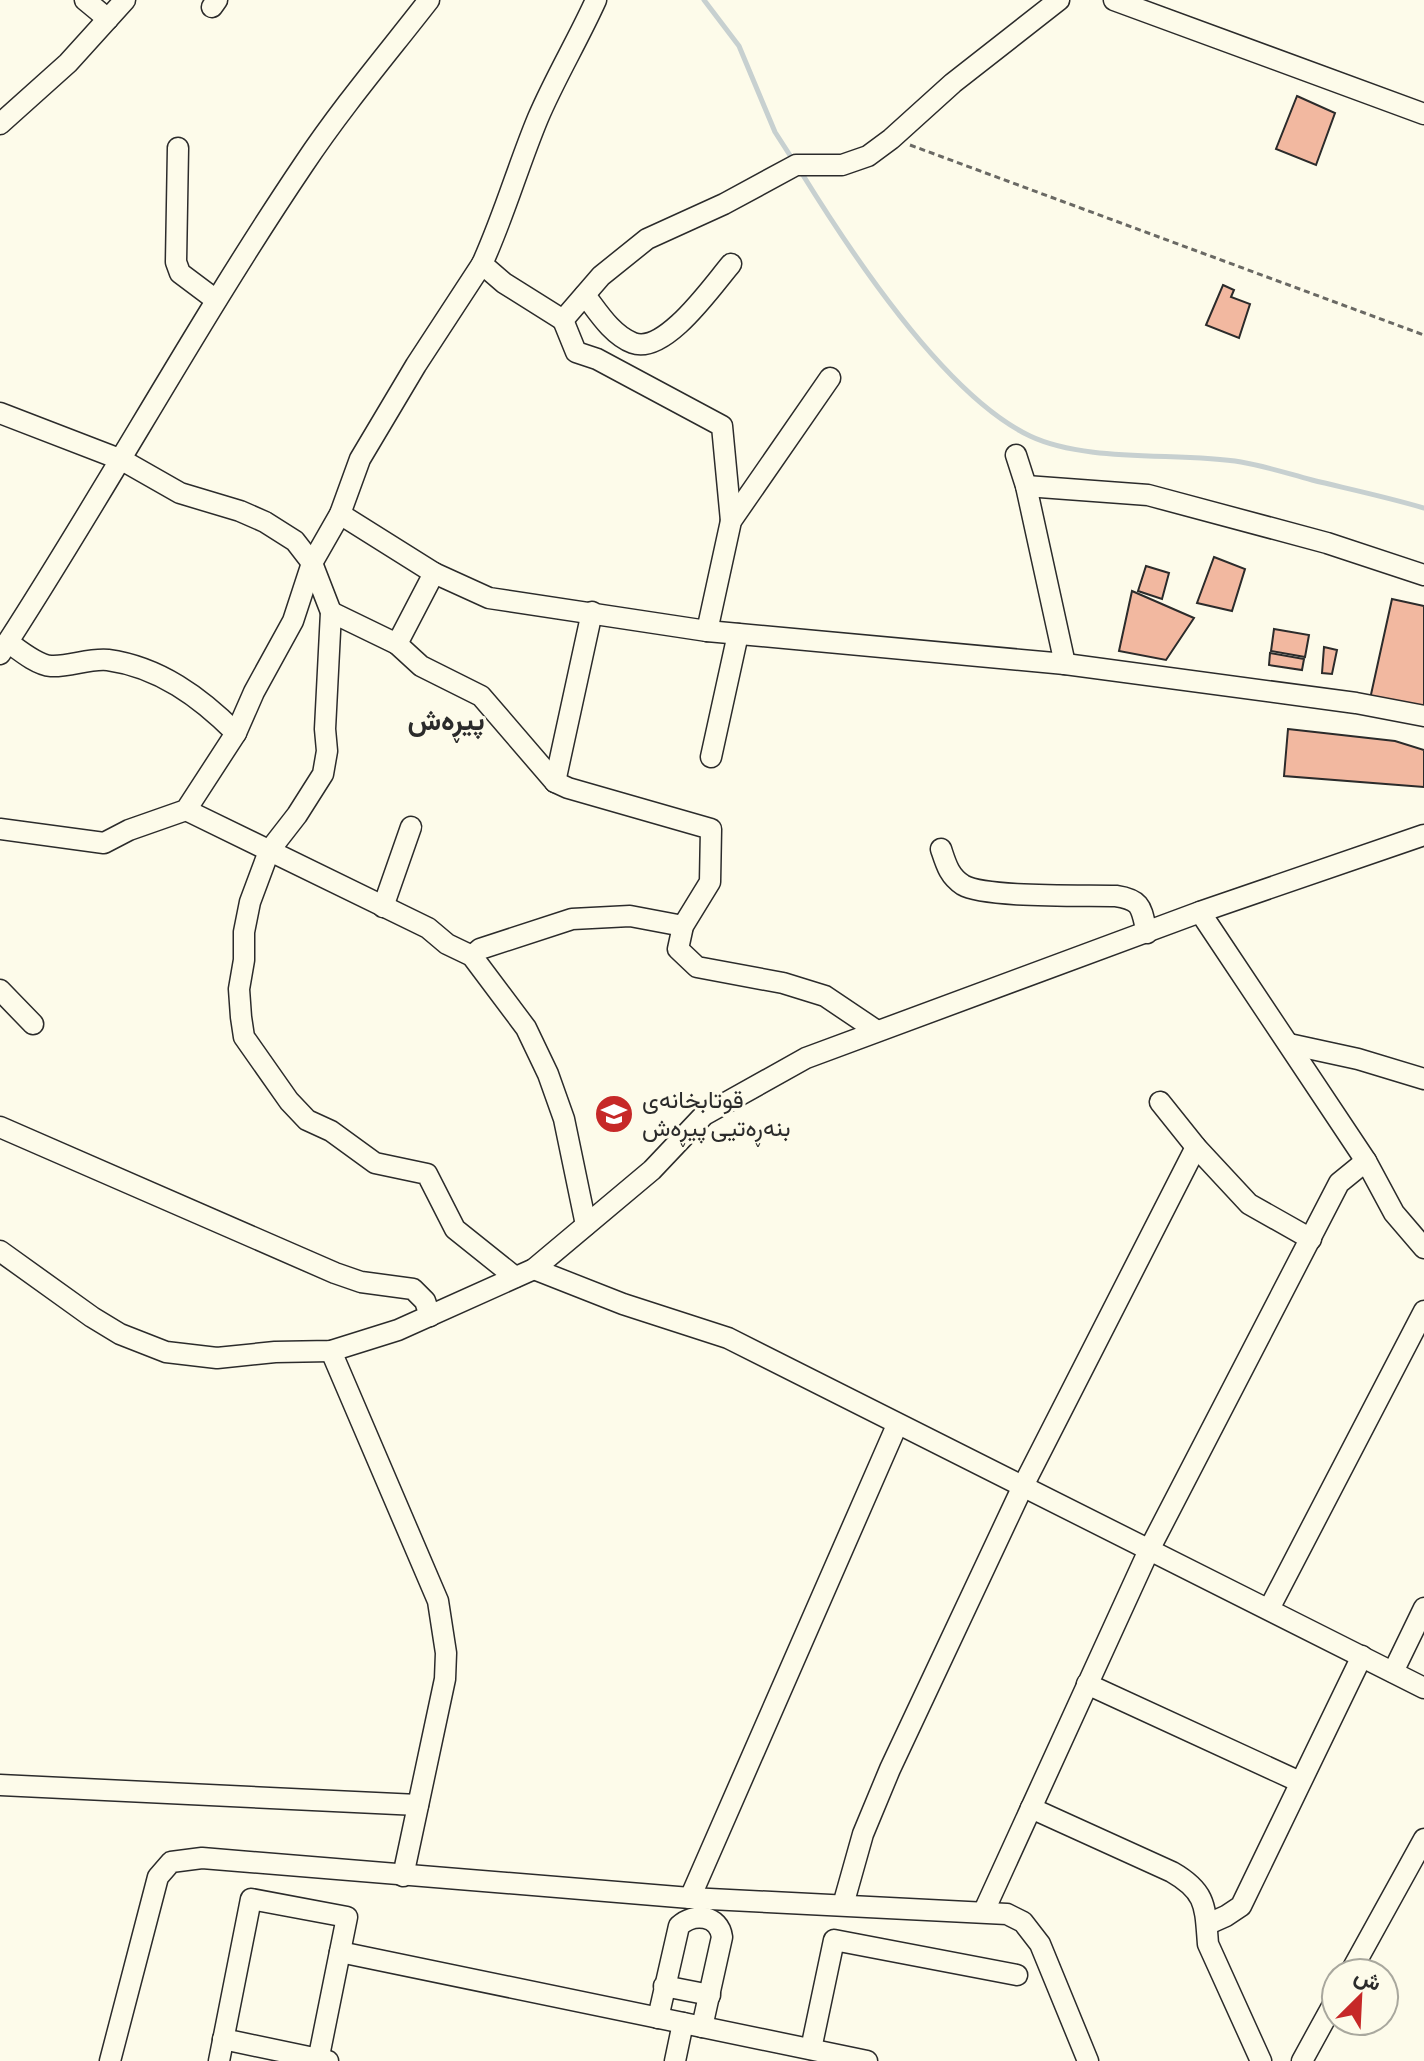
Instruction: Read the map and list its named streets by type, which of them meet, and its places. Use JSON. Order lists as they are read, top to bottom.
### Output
{
  "districts": ["پیڕەش"],
  "places": {
    "school or university": ["قوتابخانەی بنەڕەتیی پیڕەش"]
  },
  "north": "top right"
}
